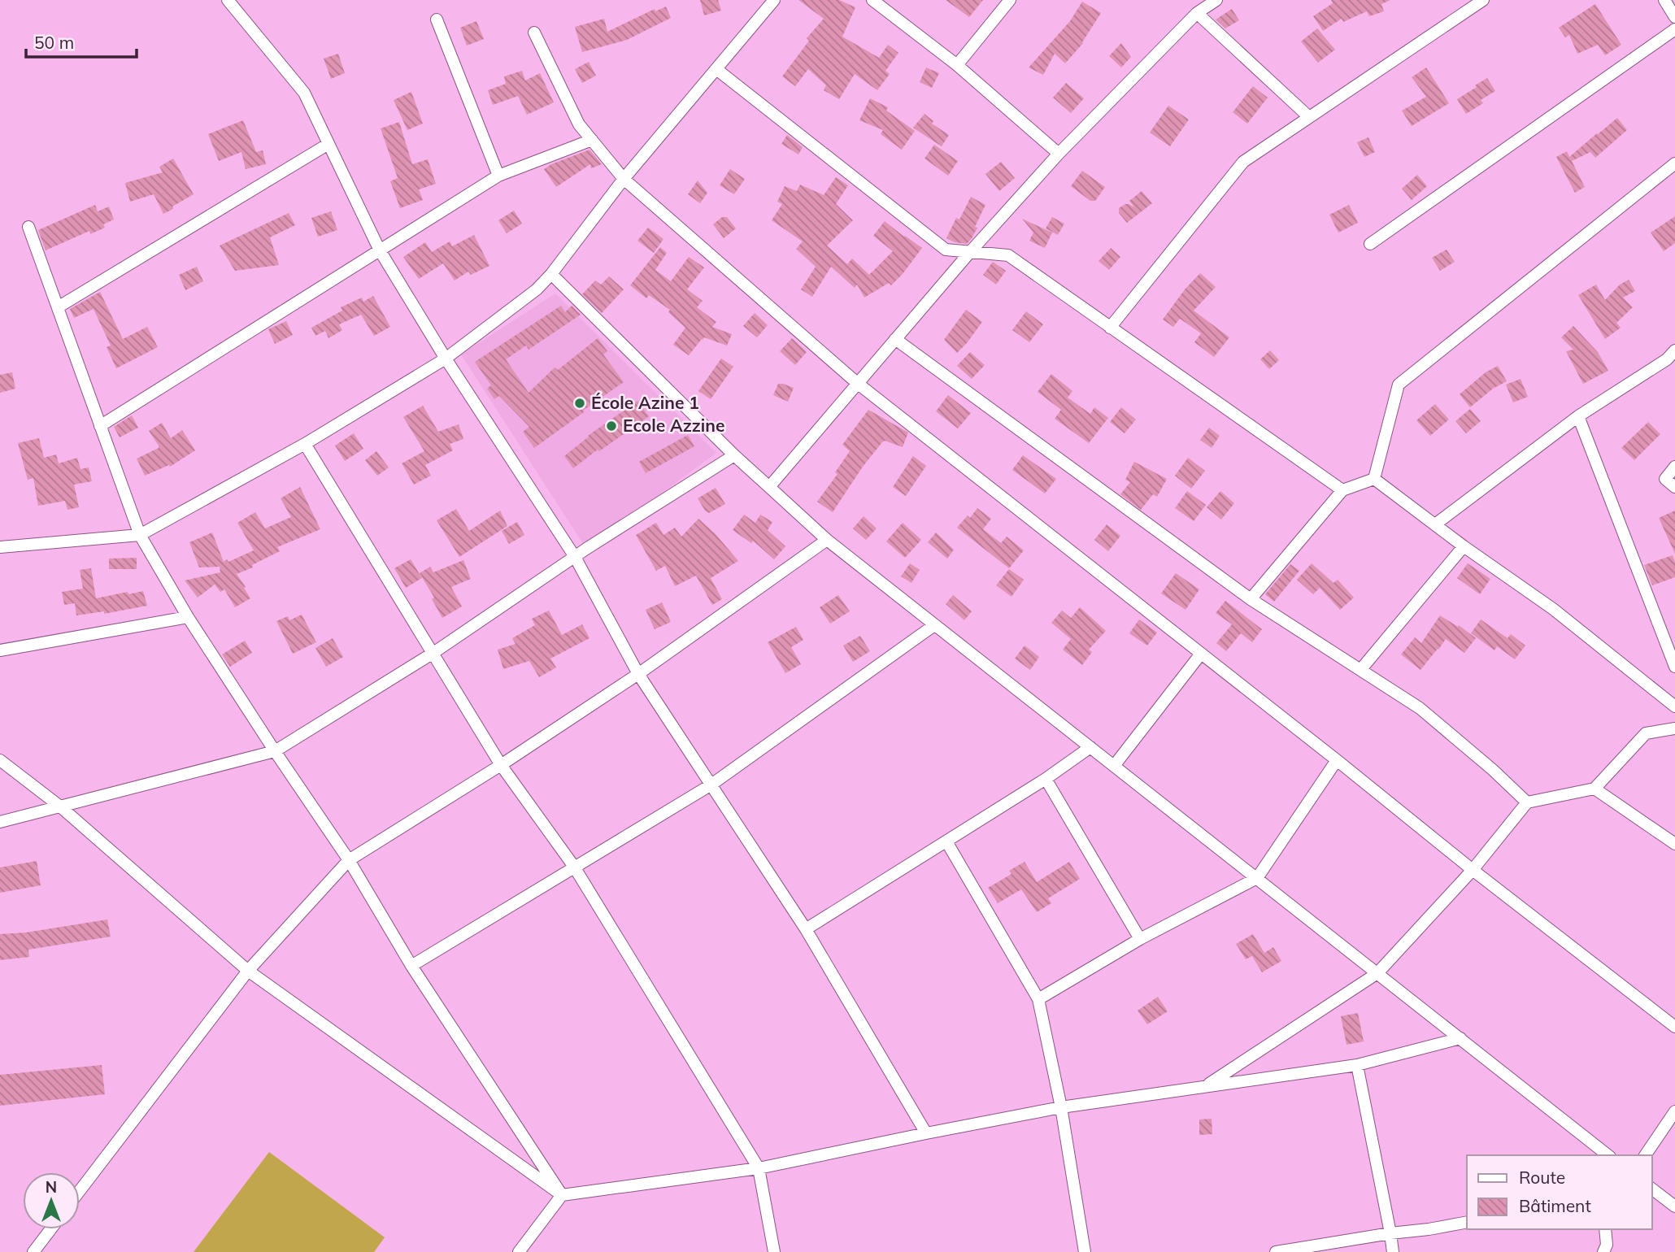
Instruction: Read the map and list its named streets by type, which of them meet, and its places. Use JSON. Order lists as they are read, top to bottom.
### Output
{
  "places": ["École Azine 1", "Ecole Azzine"],
  "legend": ["Route", "Bâtiment"],
  "scale_bar": "50 m",
  "north": "top"
}
